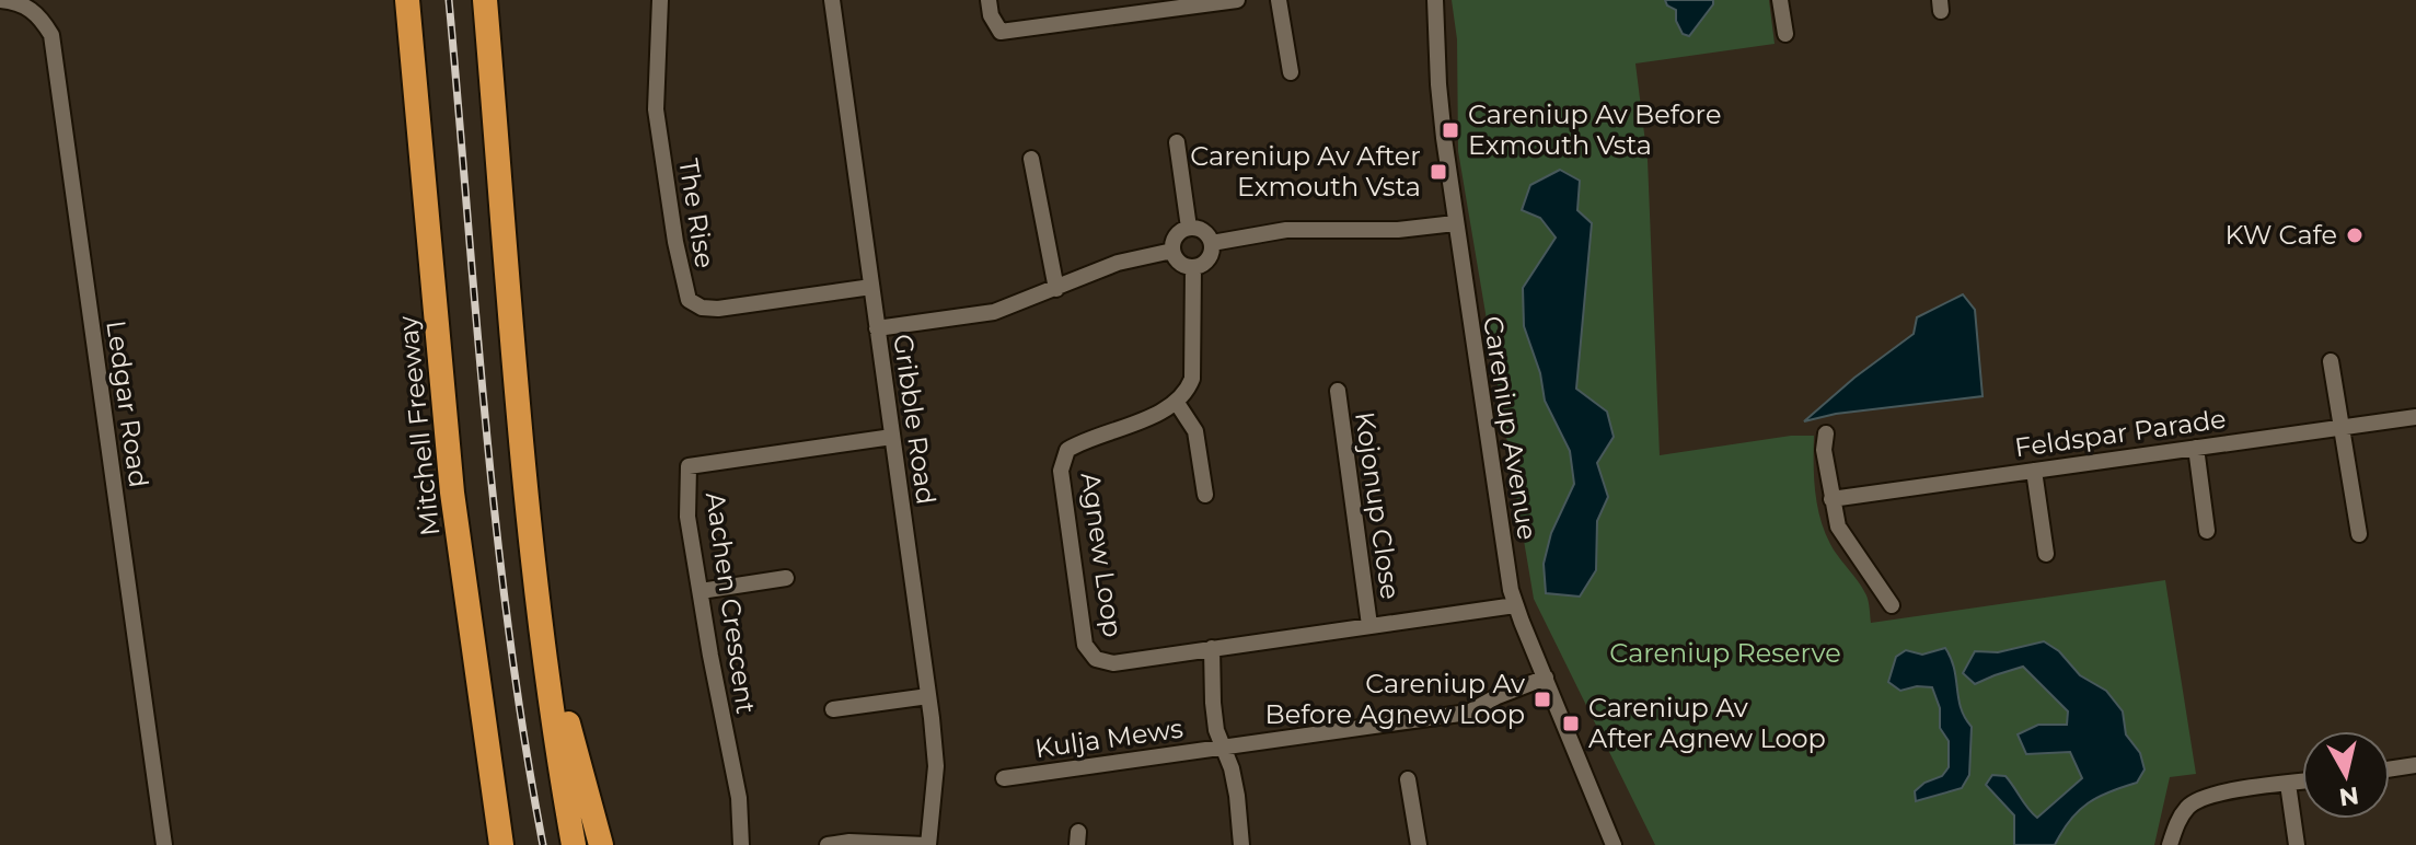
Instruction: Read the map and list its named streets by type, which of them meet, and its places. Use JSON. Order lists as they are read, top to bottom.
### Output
{
  "streets": {
    "highway": ["Mitchell Freeway"],
    "street": [
      "The Rise",
      "Ledgar Road",
      "Gribble Road",
      "Careniup Avenue",
      "Feldspar Parade",
      "Kojonup Close",
      "Agnew Loop",
      "Aachen Crescent",
      "Kulja Mews"
    ]
  },
  "crossings": [
    ["The Rise", "Gribble Road"],
    ["Gribble Road", "Aachen Crescent"],
    ["Careniup Avenue", "Agnew Loop"],
    ["Careniup Avenue", "Kulja Mews"],
    ["Kojonup Close", "Agnew Loop"]
  ],
  "parks": ["Careniup Reserve"],
  "places": {
    "transit": [
      "Careniup Av Before Exmouth Vsta",
      "Careniup Av After Exmouth Vsta",
      "Careniup Av Before Agnew Loop",
      "Careniup Av After Agnew Loop"
    ],
    "other": ["KW Cafe"]
  },
  "north": "bottom"
}
